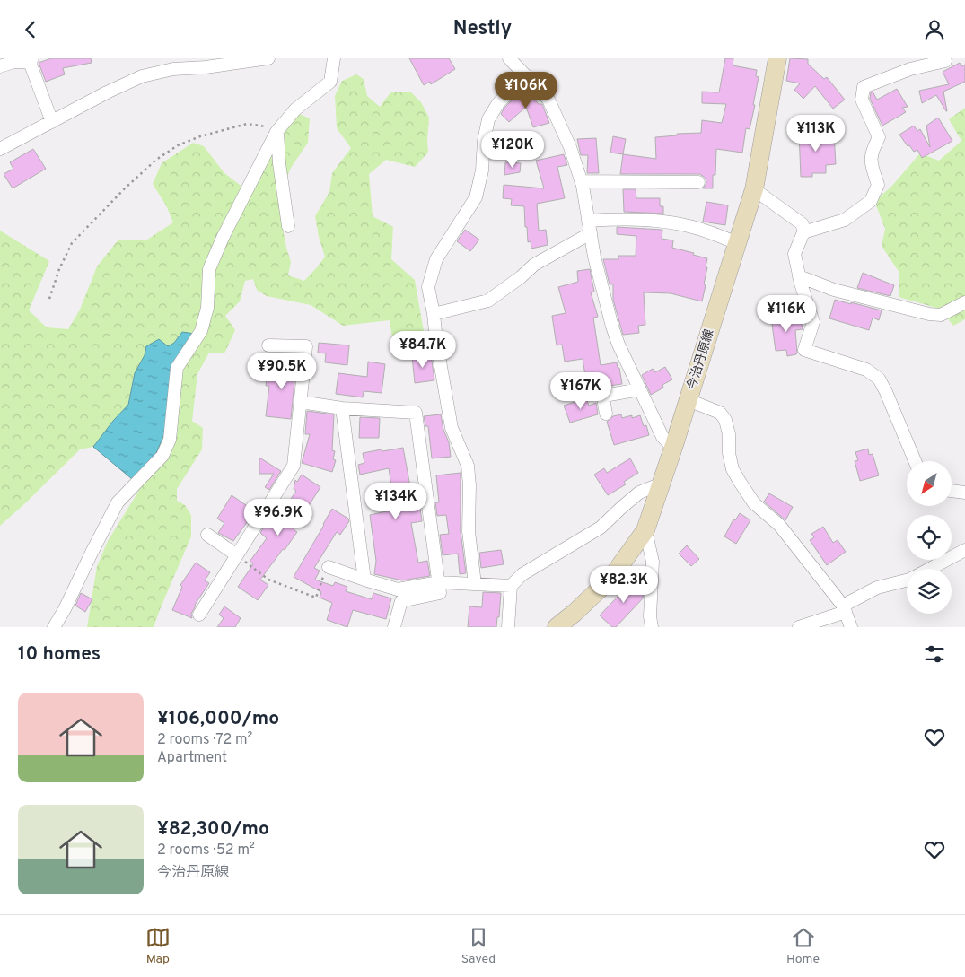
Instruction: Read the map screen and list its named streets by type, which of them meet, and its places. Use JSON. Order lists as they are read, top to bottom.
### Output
{
  "streets": {
    "main road": ["今治丹原線"]
  },
  "north": "bottom left",
  "page": {
    "header": "Nestly",
    "price": [
      "¥106K",
      "¥113K",
      "¥120K",
      "¥116K",
      "¥84.7K",
      "¥90.5K",
      "¥167K",
      "¥134K",
      "¥96.9K",
      "¥82.3K"
    ],
    "heading": "10 homes",
    "list": [
      {
        "name": "¥106,000/mo",
        "note": "2 rooms · 72 m² · Apartment"
      },
      {
        "name": "¥82,300/mo",
        "note": "2 rooms · 52 m² · 今治丹原線"
      }
    ],
    "tabs": ["Map", "Saved", "Home"]
  }
}
